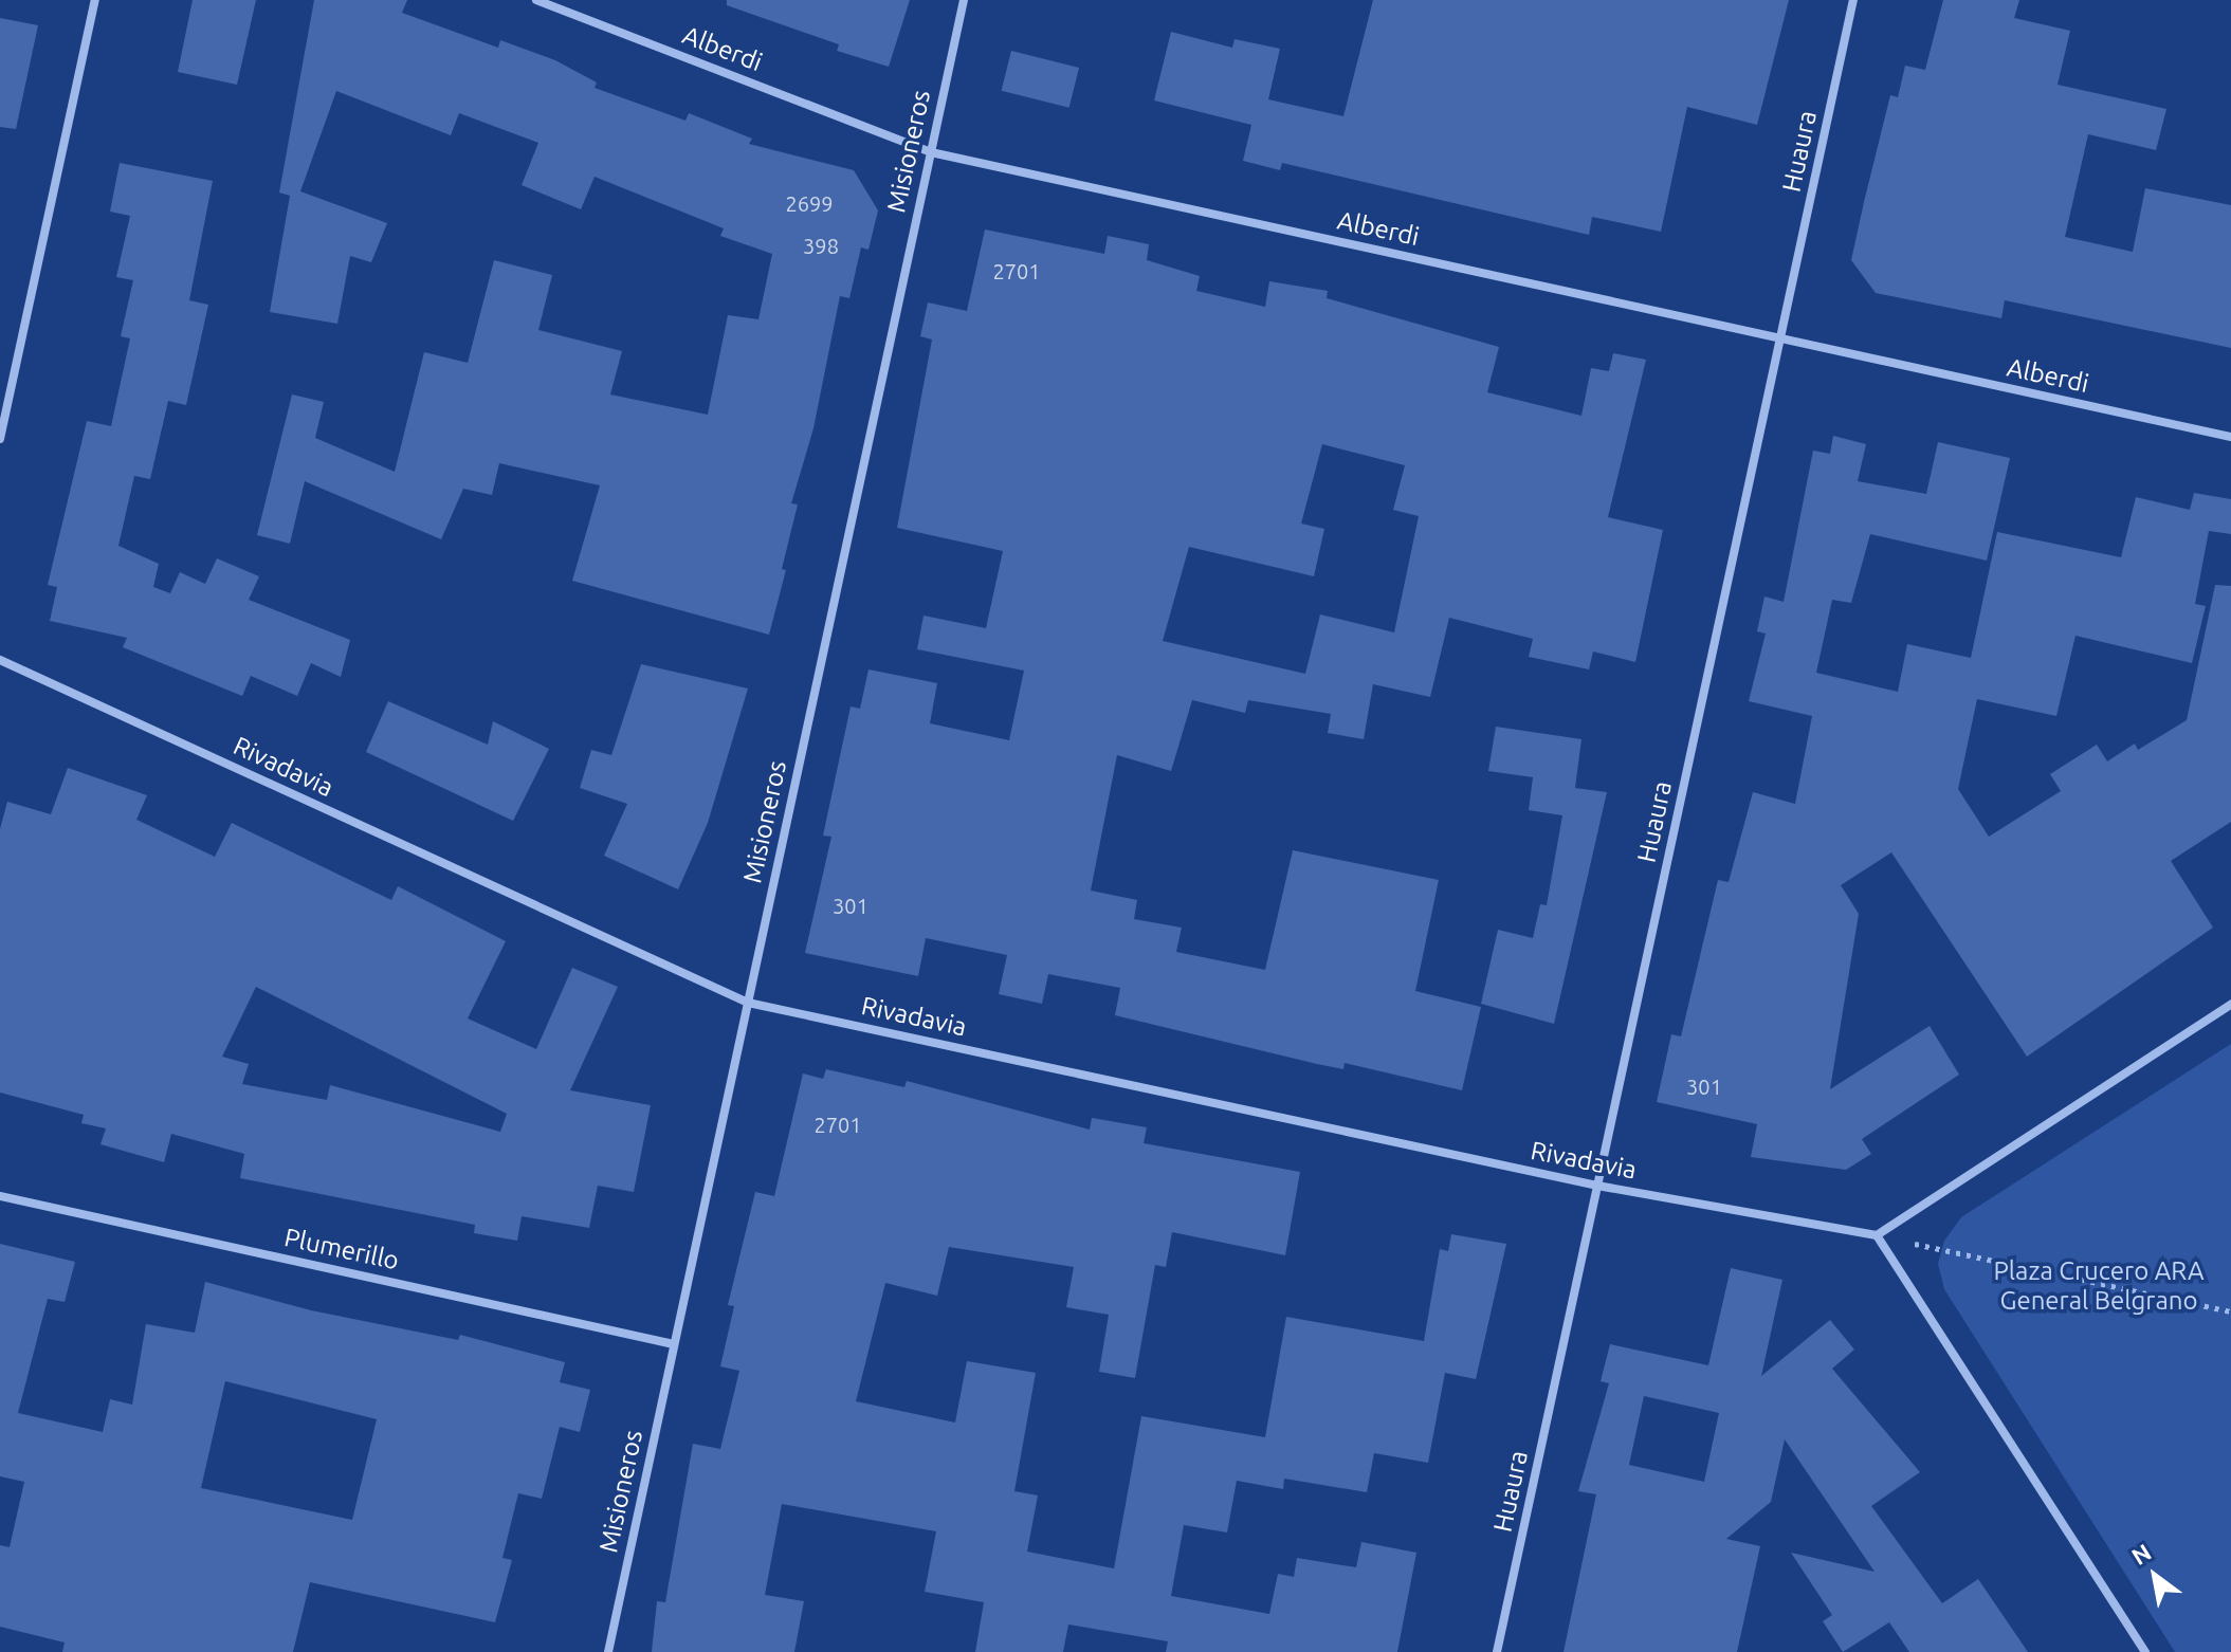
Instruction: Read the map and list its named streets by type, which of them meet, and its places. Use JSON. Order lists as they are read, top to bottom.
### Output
{
  "streets": {
    "street": [
      "Alberdi",
      "Misioneros",
      "Huaura",
      "Rivadavia",
      "Plumerillo"
    ]
  },
  "crossings": [
    ["Alberdi", "Misioneros"],
    ["Alberdi", "Huaura"],
    ["Misioneros", "Rivadavia"],
    ["Misioneros", "Plumerillo"],
    ["Huaura", "Rivadavia"]
  ],
  "parks": ["Plaza Crucero ARA General Belgrano"],
  "house_numbers": [
    "2699",
    "398",
    "2701",
    "301",
    "301",
    "2701"
  ],
  "north": "top left"
}
